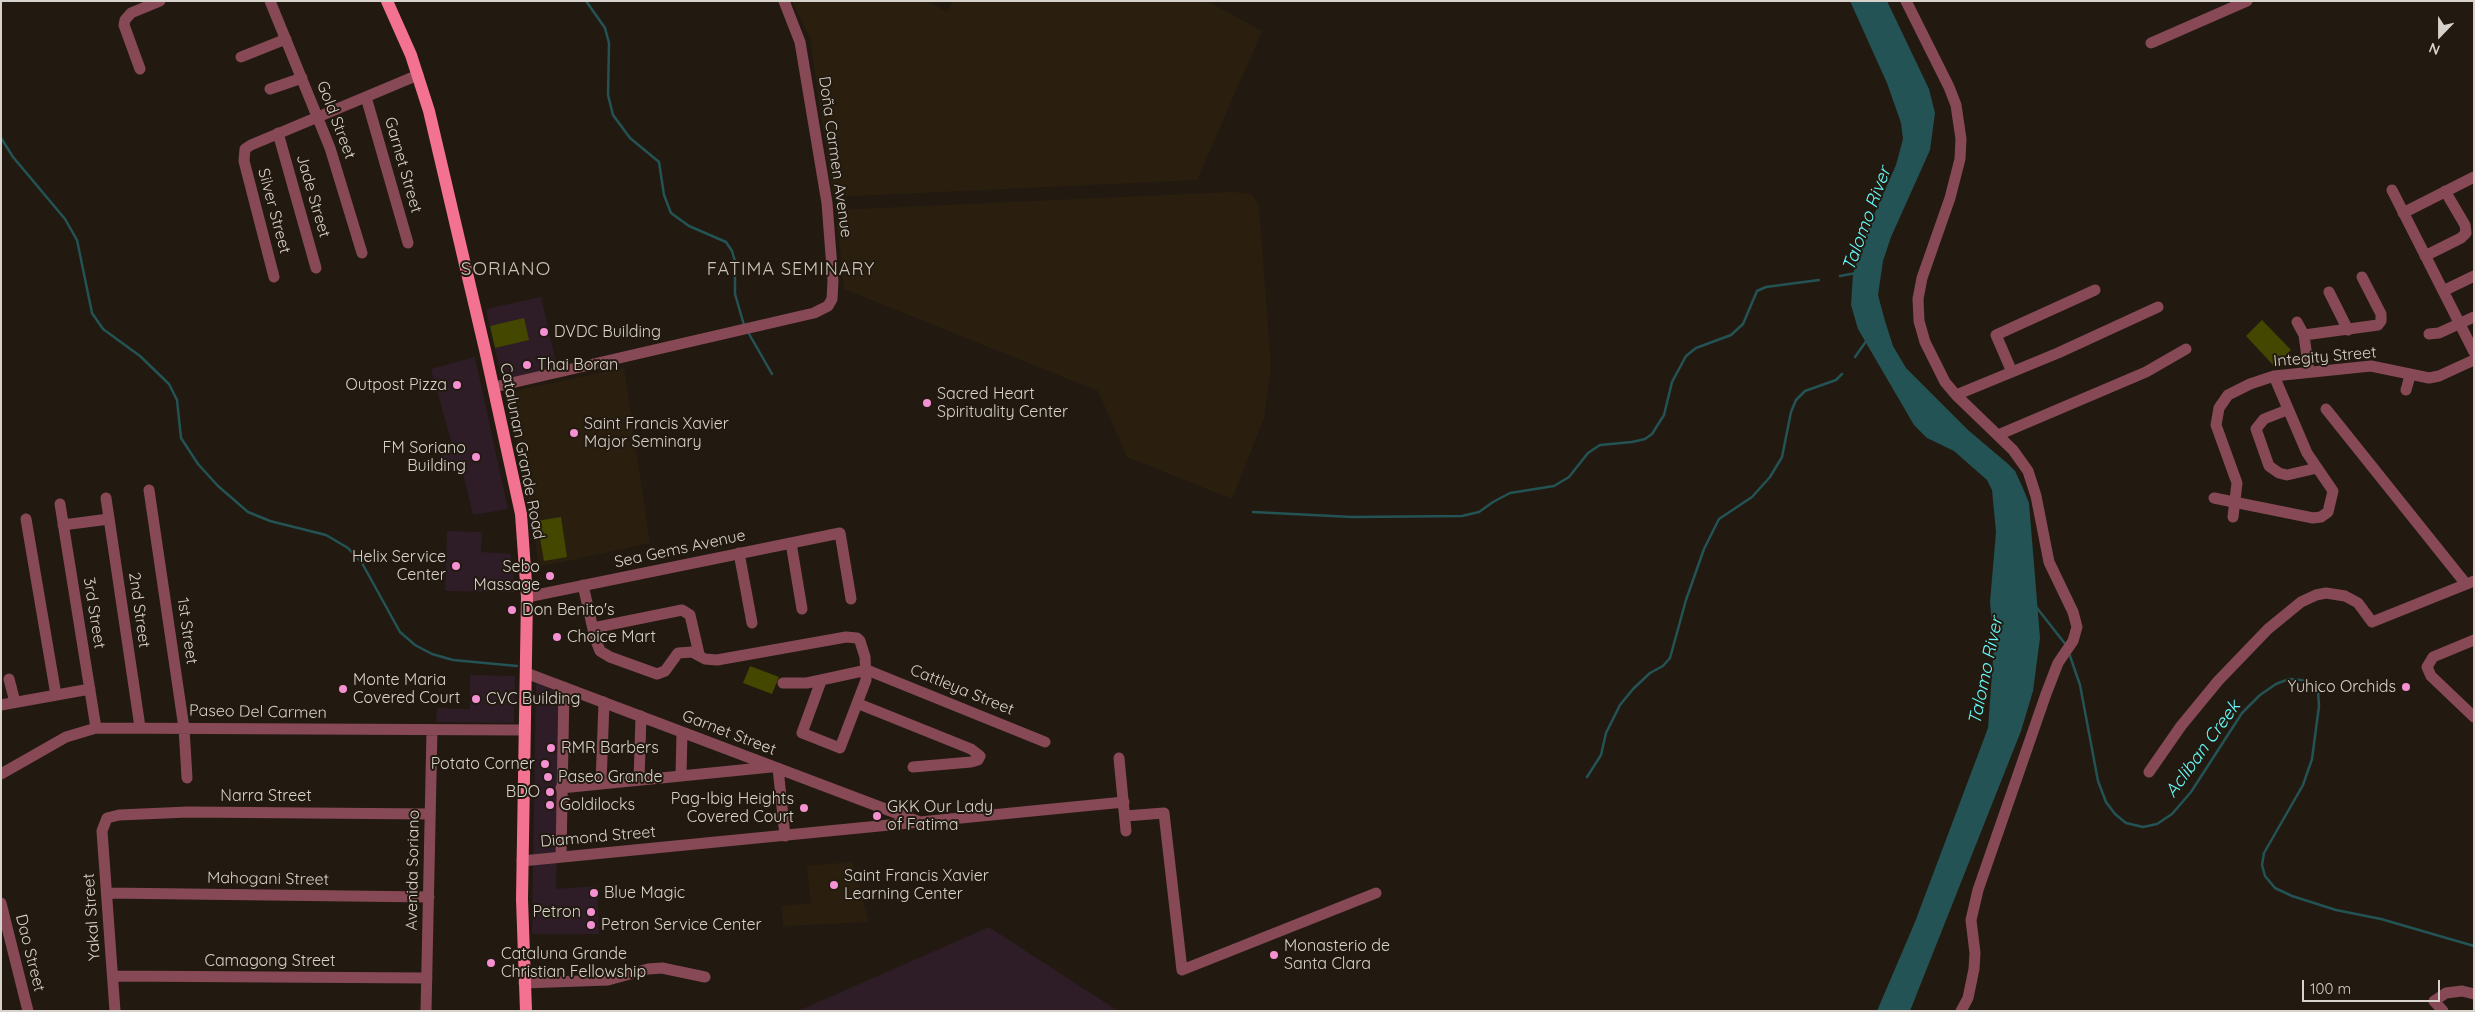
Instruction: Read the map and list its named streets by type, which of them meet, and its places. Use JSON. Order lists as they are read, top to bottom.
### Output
{
  "streets": {
    "main road": ["Catalunan Grande Road"],
    "street": [
      "Gold Street",
      "Doña Carmen Avenue",
      "Garnet Street",
      "Jade Street",
      "Silver Street",
      "Integity Street",
      "Sea Gems Avenue",
      "2nd Street",
      "3rd Street",
      "1st Street",
      "Cattleya Street",
      "Paseo Del Carmen",
      "Narra Street",
      "Diamond Street",
      "Avenida Soriano",
      "Mahogani Street",
      "Yakal Street",
      "Dao Street",
      "Camagong Street"
    ]
  },
  "crossings": [
    ["Doña Carmen Avenue", "Catalunan Grande Road"],
    ["Garnet Street", "Catalunan Grande Road"],
    ["Garnet Street", "Diamond Street"],
    ["Jade Street", "Silver Street"],
    ["Catalunan Grande Road", "Sea Gems Avenue"],
    ["Catalunan Grande Road", "Paseo Del Carmen"],
    ["Catalunan Grande Road", "Diamond Street"],
    ["2nd Street", "Paseo Del Carmen"],
    ["3rd Street", "Paseo Del Carmen"],
    ["1st Street", "Paseo Del Carmen"],
    ["Paseo Del Carmen", "Avenida Soriano"],
    ["Narra Street", "Avenida Soriano"],
    ["Narra Street", "Yakal Street"],
    ["Avenida Soriano", "Mahogani Street"],
    ["Avenida Soriano", "Camagong Street"],
    ["Mahogani Street", "Yakal Street"],
    ["Yakal Street", "Camagong Street"]
  ],
  "districts": ["SORIANO", "FATIMA SEMINARY"],
  "water": ["Talomo River", "Acliban Creek"],
  "places": [
    "DVDC Building",
    "Thai Boran",
    "Outpost Pizza",
    "Sacred Heart Spirituality Center",
    "Saint Francis Xavier Major Seminary",
    "FM Soriano Building",
    "Helix Service Center",
    "Sebo Massage",
    "Don Benito's",
    "Choice Mart",
    "Yuhico Orchids",
    "Monte Maria Covered Court",
    "CVC Building",
    "RMR Barbers",
    "Potato Corner",
    "Paseo Grande",
    "BDO",
    "Goldilocks",
    "Pag-Ibig Heights Covered Court",
    "GKK Our Lady of Fatima",
    "Saint Francis Xavier Learning Center",
    "Blue Magic",
    "Petron",
    "Petron Service Center",
    "Monasterio de Santa Clara",
    "Cataluna Grande Christian Fellowship"
  ],
  "scale_bar": "100 m",
  "north": "bottom"
}
